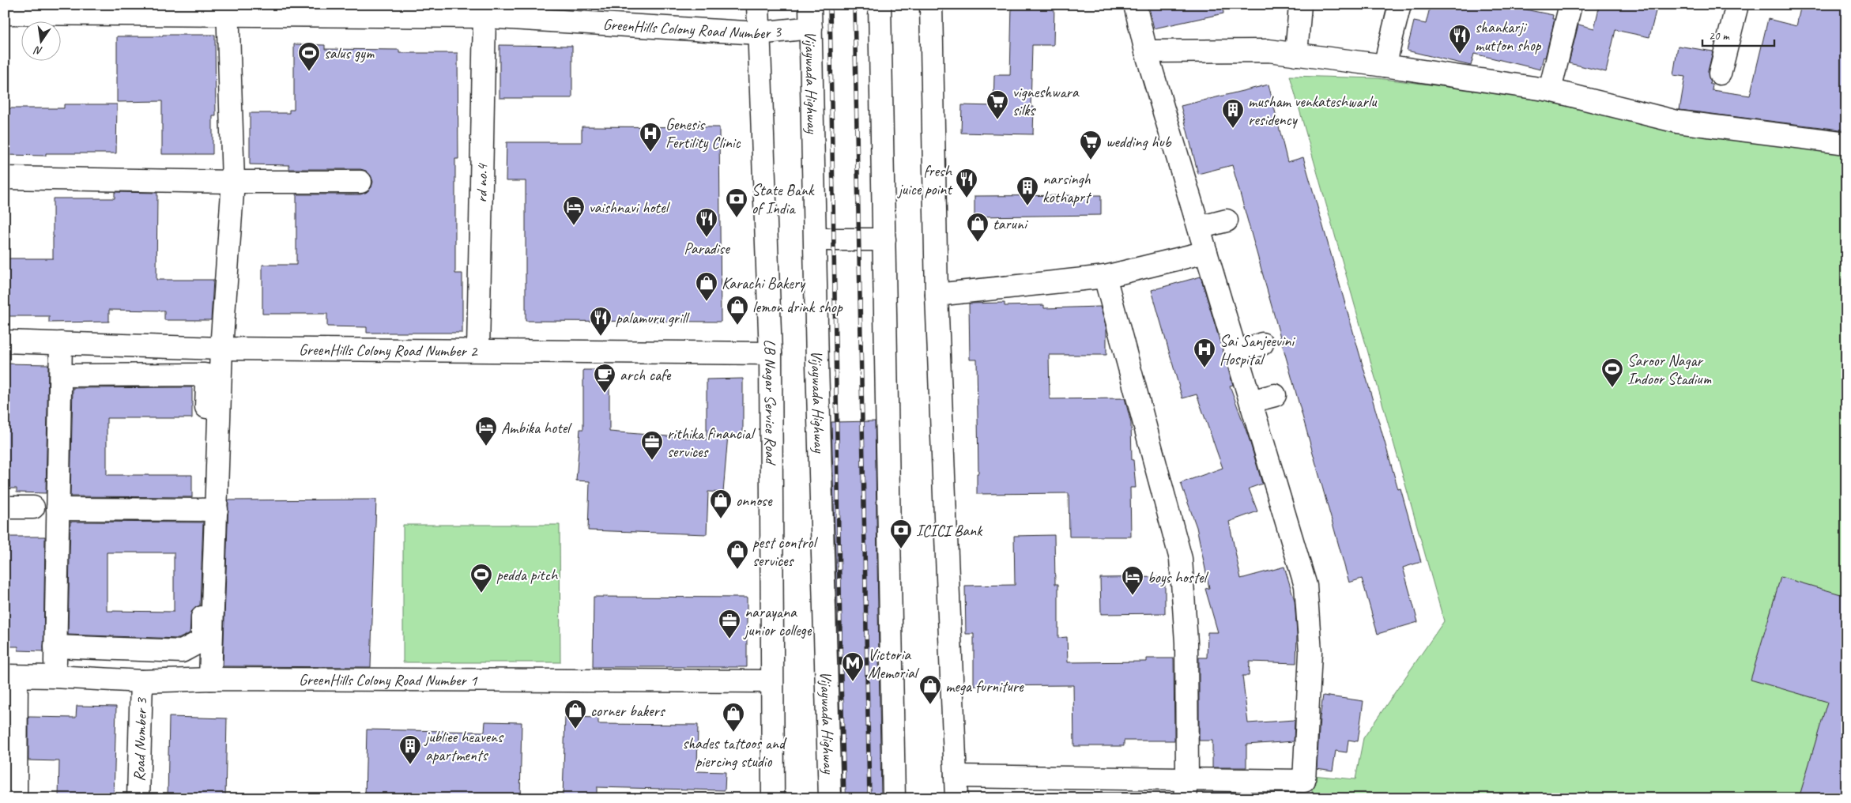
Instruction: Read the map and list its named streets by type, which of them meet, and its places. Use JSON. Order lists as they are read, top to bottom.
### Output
{
  "streets": {
    "main road": [
      "GreenHills Colony Road Number 3",
      "Vijaywada Highway",
      "rd no.4",
      "GreenHills Colony Road Number 2",
      "LB Nagar Service Road",
      "GreenHills Colony Road Number 1",
      "Road Number 3"
    ]
  },
  "crossings": [
    ["GreenHills Colony Road Number 3", "Vijaywada Highway"],
    ["GreenHills Colony Road Number 3", "rd no.4"],
    ["GreenHills Colony Road Number 3", "LB Nagar Service Road"],
    ["rd no.4", "GreenHills Colony Road Number 2"],
    ["GreenHills Colony Road Number 2", "LB Nagar Service Road"],
    ["LB Nagar Service Road", "GreenHills Colony Road Number 1"],
    ["GreenHills Colony Road Number 1", "Road Number 3"]
  ],
  "places": {
    "restaurant": [
      "shankarji mutton shop",
      "fresh juice point",
      "Paradise",
      "palamuru grill"
    ],
    "sports": ["salus gym", "Saroor Nagar Indoor Stadium", "pedda pitch"],
    "supermarket": ["vigneshwara silks", "wedding hub"],
    "building": ["musham venkateshwarlu residency", "narsingh kothaprt", "jubliee heavens apartments"],
    "hospital": ["Genesis Fertility Clinic", "Sai Sanjeevini Hospital"],
    "bank": ["State Bank of India", "ICICI Bank"],
    "hotel": ["vaishnavi hotel", "Ambika hotel", "boys hostel"],
    "shop": [
      "taruni",
      "Karachi Bakery",
      "lemon drink shop",
      "onnose",
      "pest control services",
      "mega furniture",
      "corner bakers",
      "shades tattoos and piercing studio"
    ],
    "cafe": ["arch cafe"],
    "office": ["rithika financial services", "narayana junior college"],
    "metro station": ["Victoria Memorial"]
  },
  "scale_bar": "20 m",
  "north": "bottom"
}
